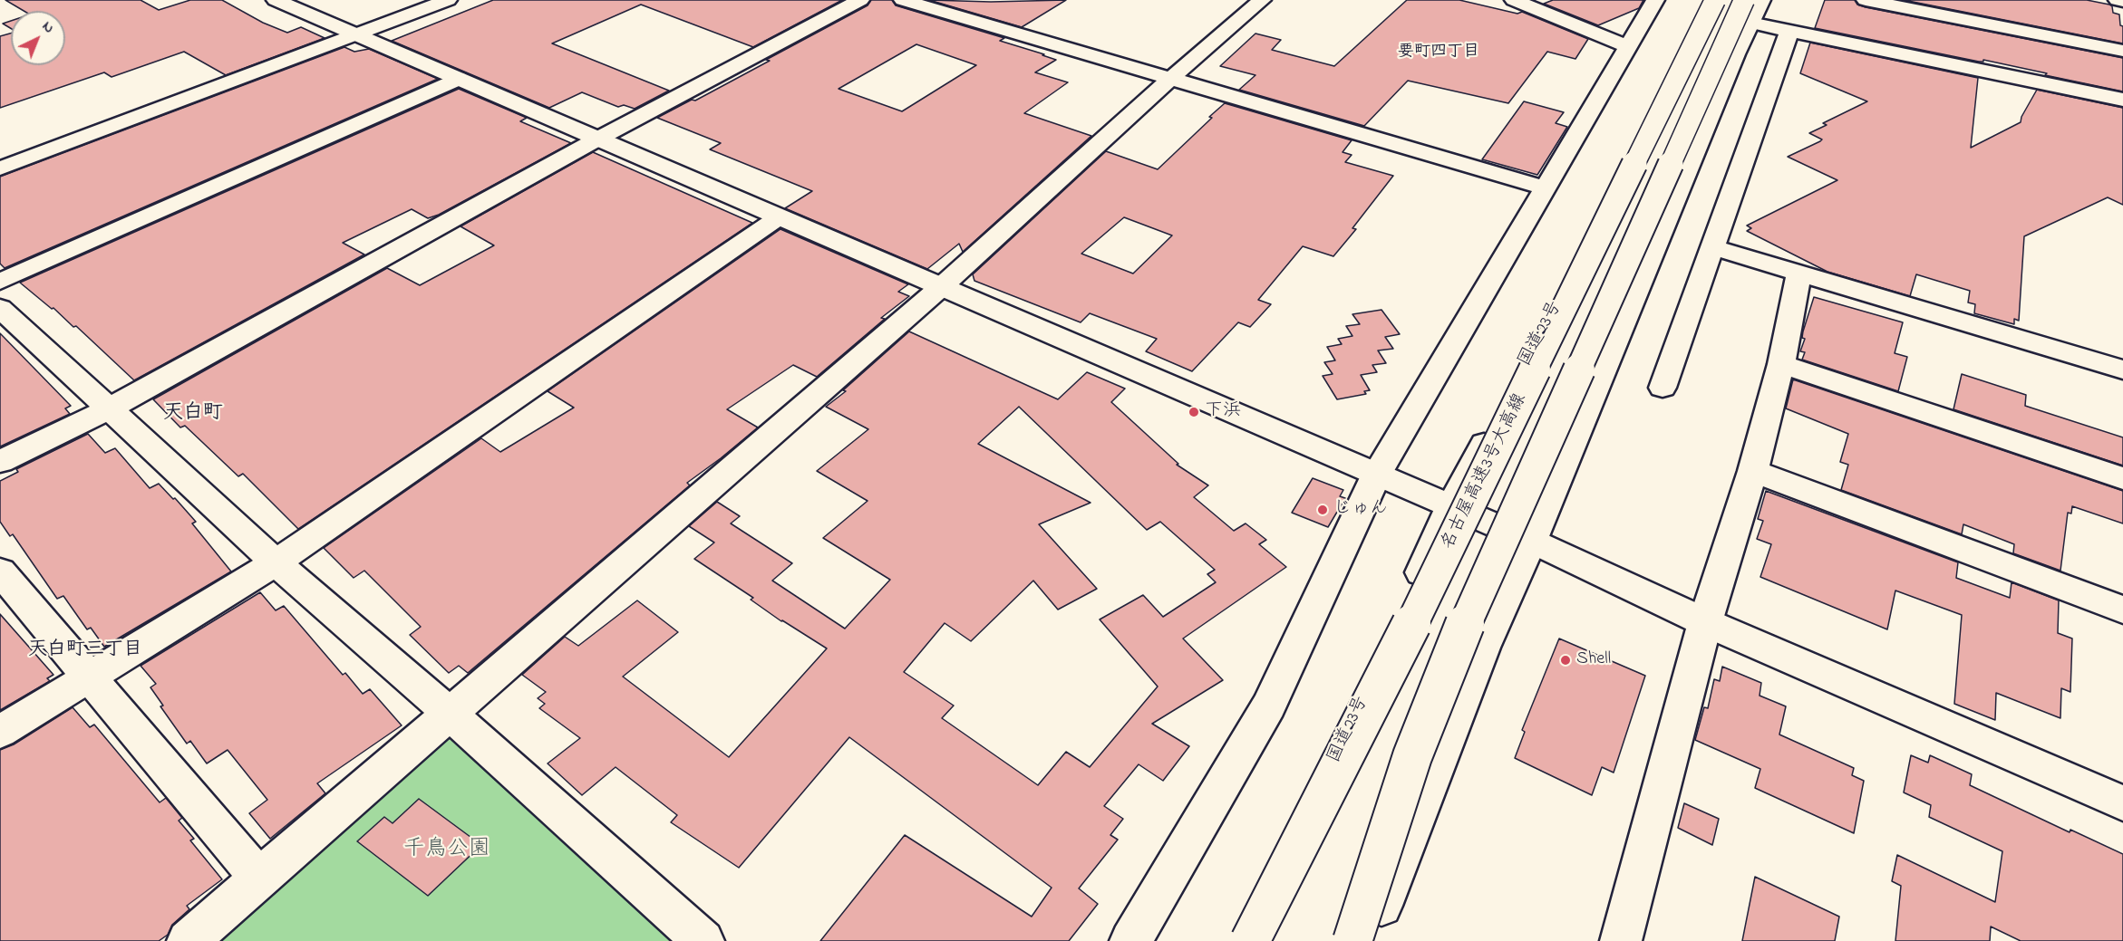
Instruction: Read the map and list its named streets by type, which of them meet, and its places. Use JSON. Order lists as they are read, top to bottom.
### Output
{
  "streets": {
    "main road": ["国道23号", "名古屋高速3号大高線"]
  },
  "crossings": [
    ["国道23号", "名古屋高速3号大高線"]
  ],
  "districts": ["要町四丁目", "天白町", "天白町三丁目"],
  "parks": ["千鳥公園"],
  "places": ["下浜", "じゅん", "Shell"],
  "north": "top right"
}
